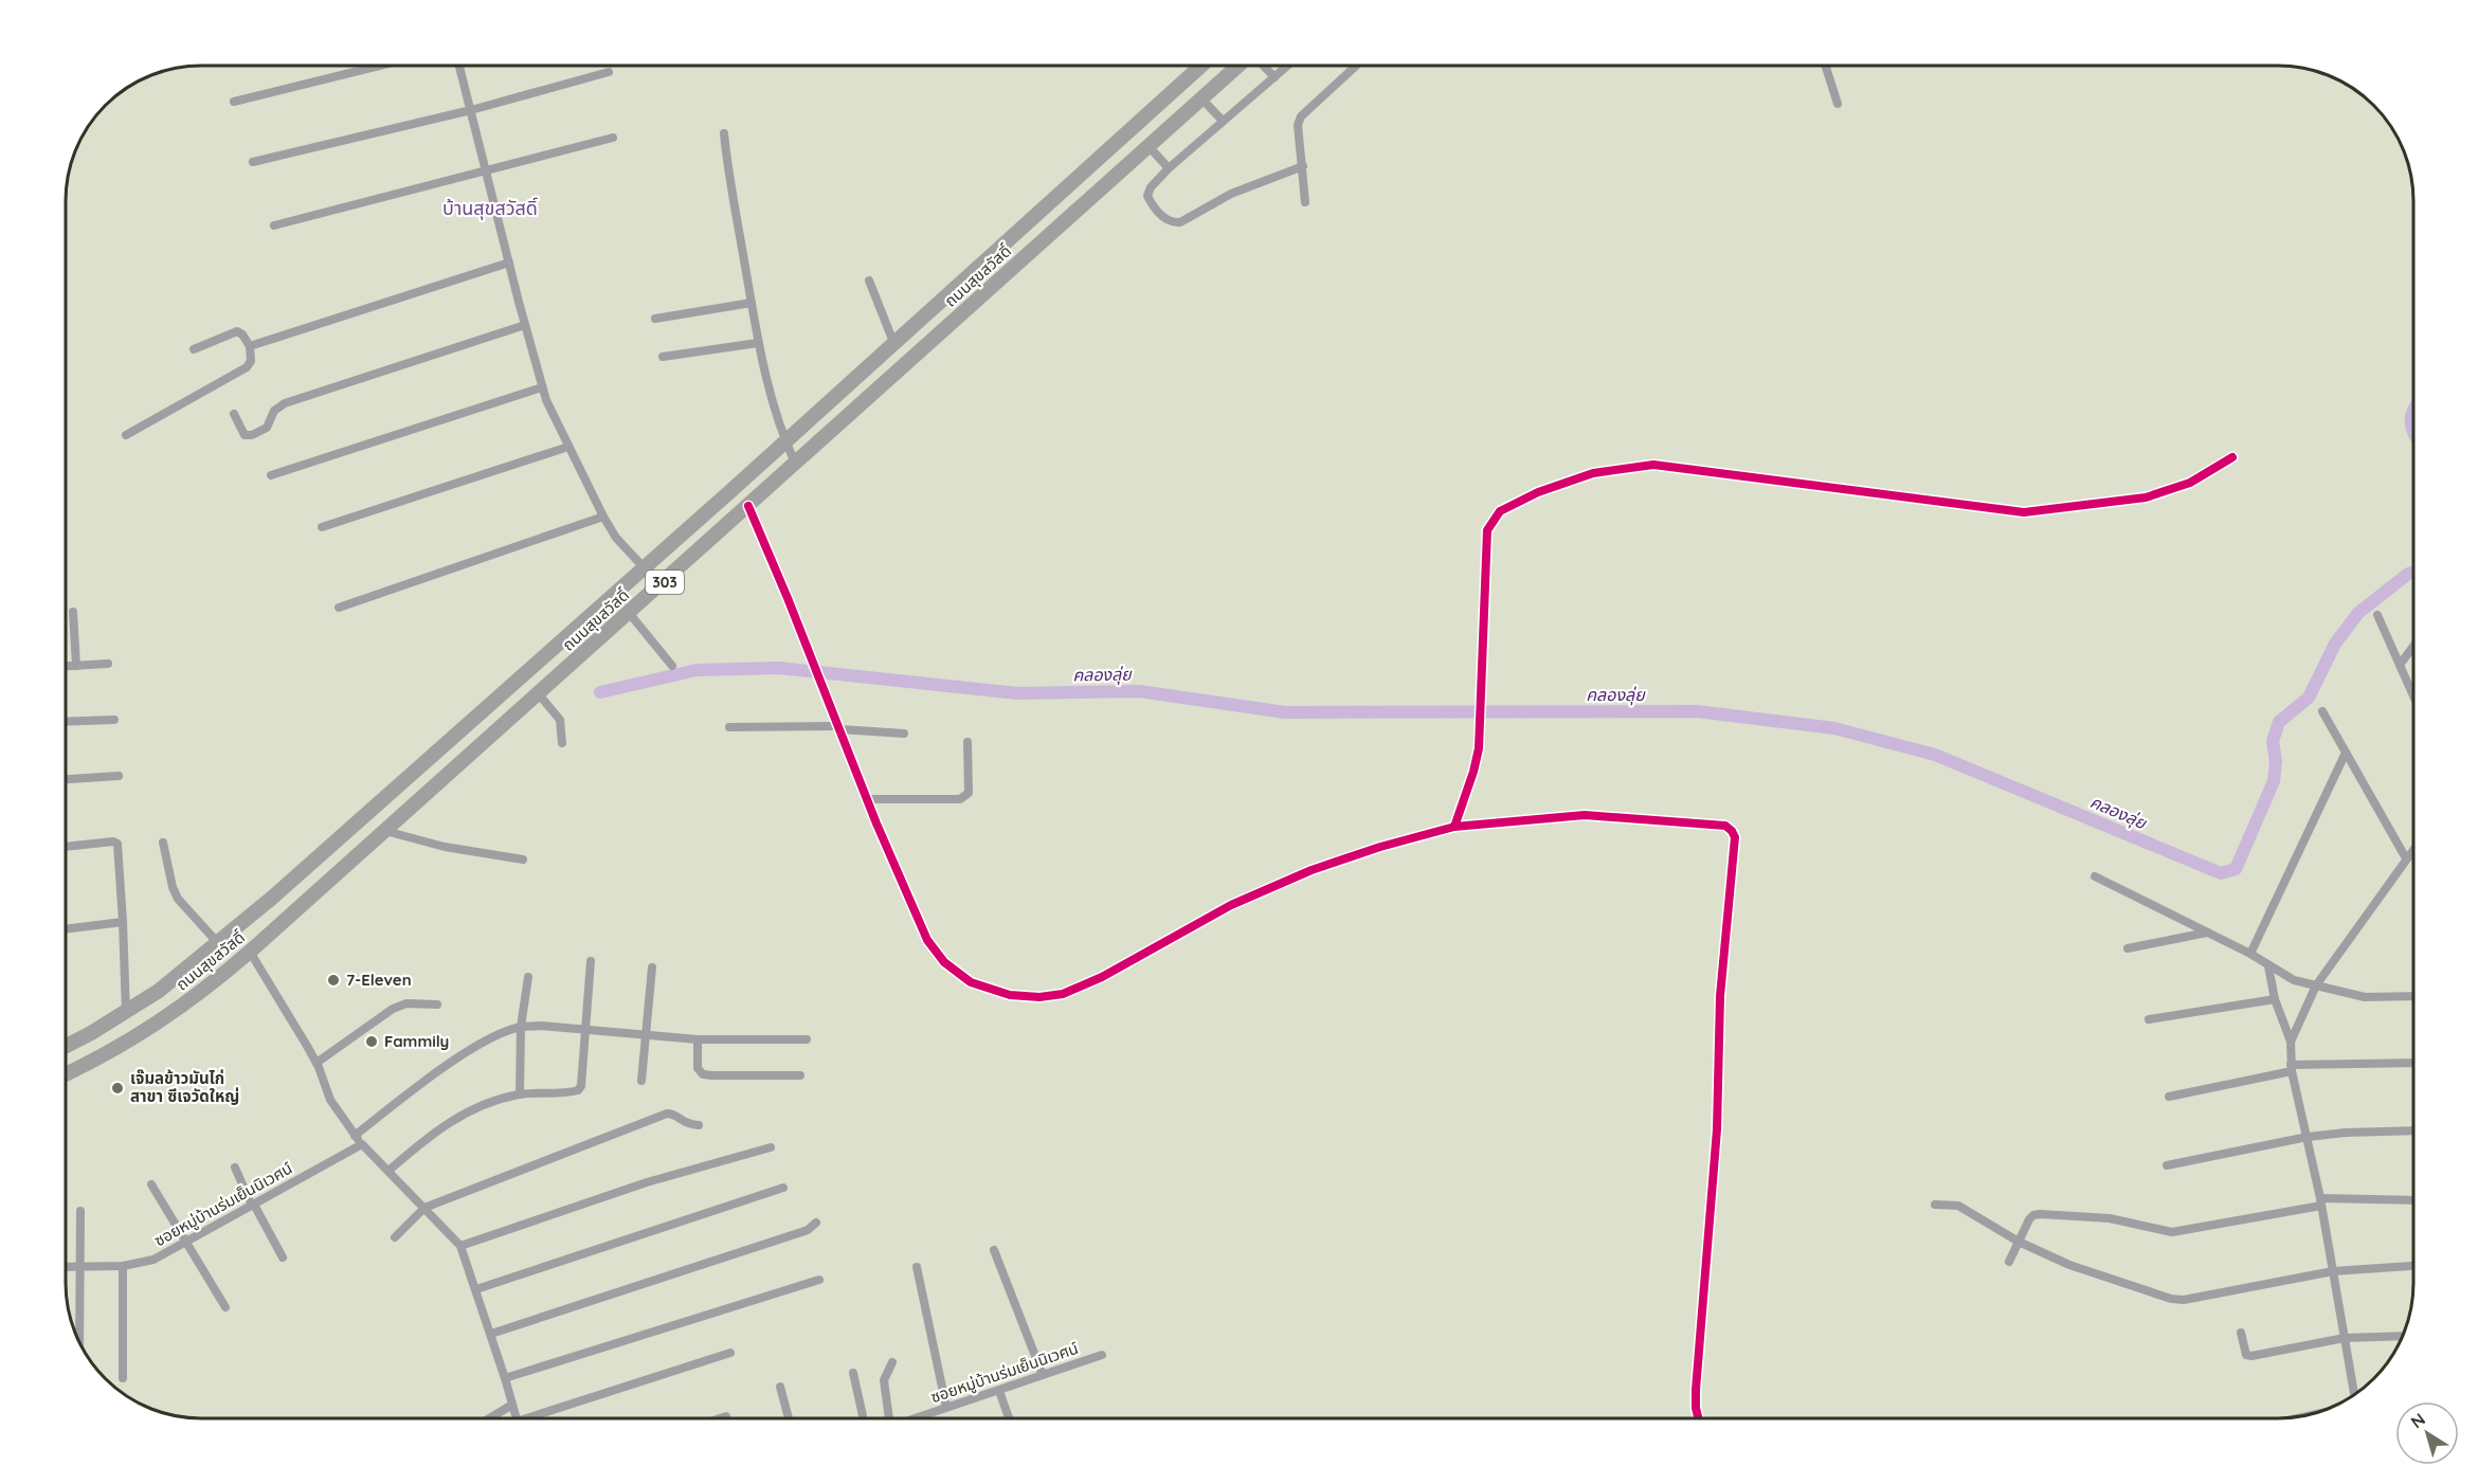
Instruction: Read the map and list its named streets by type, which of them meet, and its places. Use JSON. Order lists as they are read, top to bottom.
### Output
{
  "streets": {
    "main road": ["ถนนสุขสวัสดิ์", "303"],
    "street": ["ซอยหมู่บ้านร่มเย็นนิเวศน์"]
  },
  "districts": ["บ้านสุขสวัสดิ์"],
  "water": ["คลองลุ่ย"],
  "places": ["7-Eleven", "Fammily", "เจ๊มลข้าวมันไก่ สาขา ซีเจวัดใหญ่"],
  "north": "top left"
}
